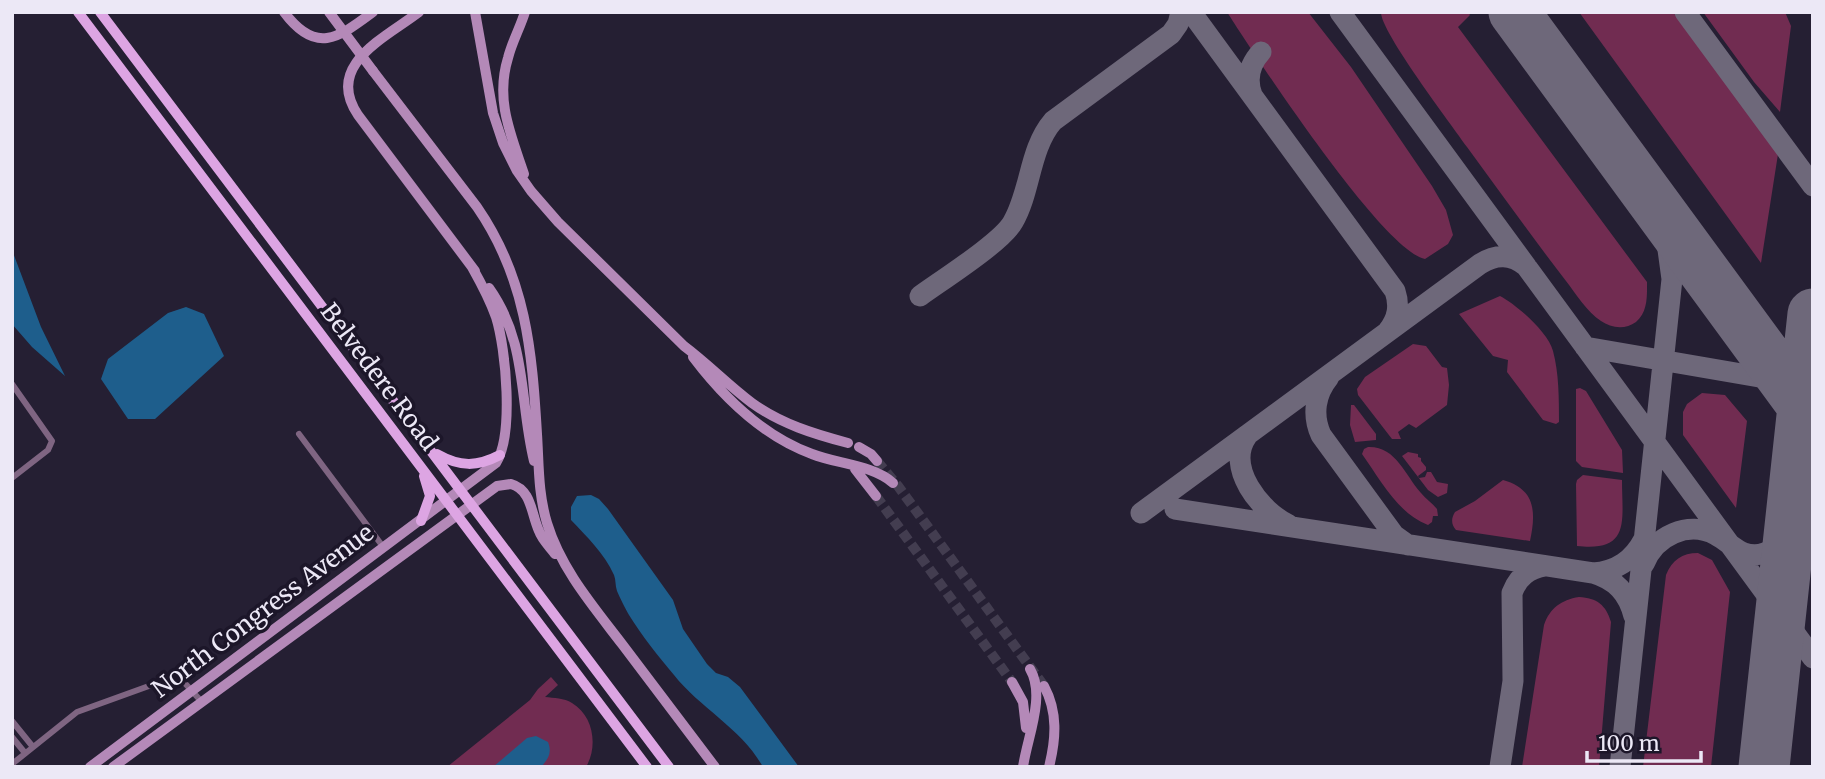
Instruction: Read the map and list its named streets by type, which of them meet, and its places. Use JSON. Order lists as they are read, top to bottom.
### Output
{
  "streets": {
    "main road": ["Belvedere Road"],
    "street": ["North Congress Avenue"]
  },
  "crossings": [
    ["Belvedere Road", "North Congress Avenue"]
  ],
  "scale_bar": "100 m"
}
